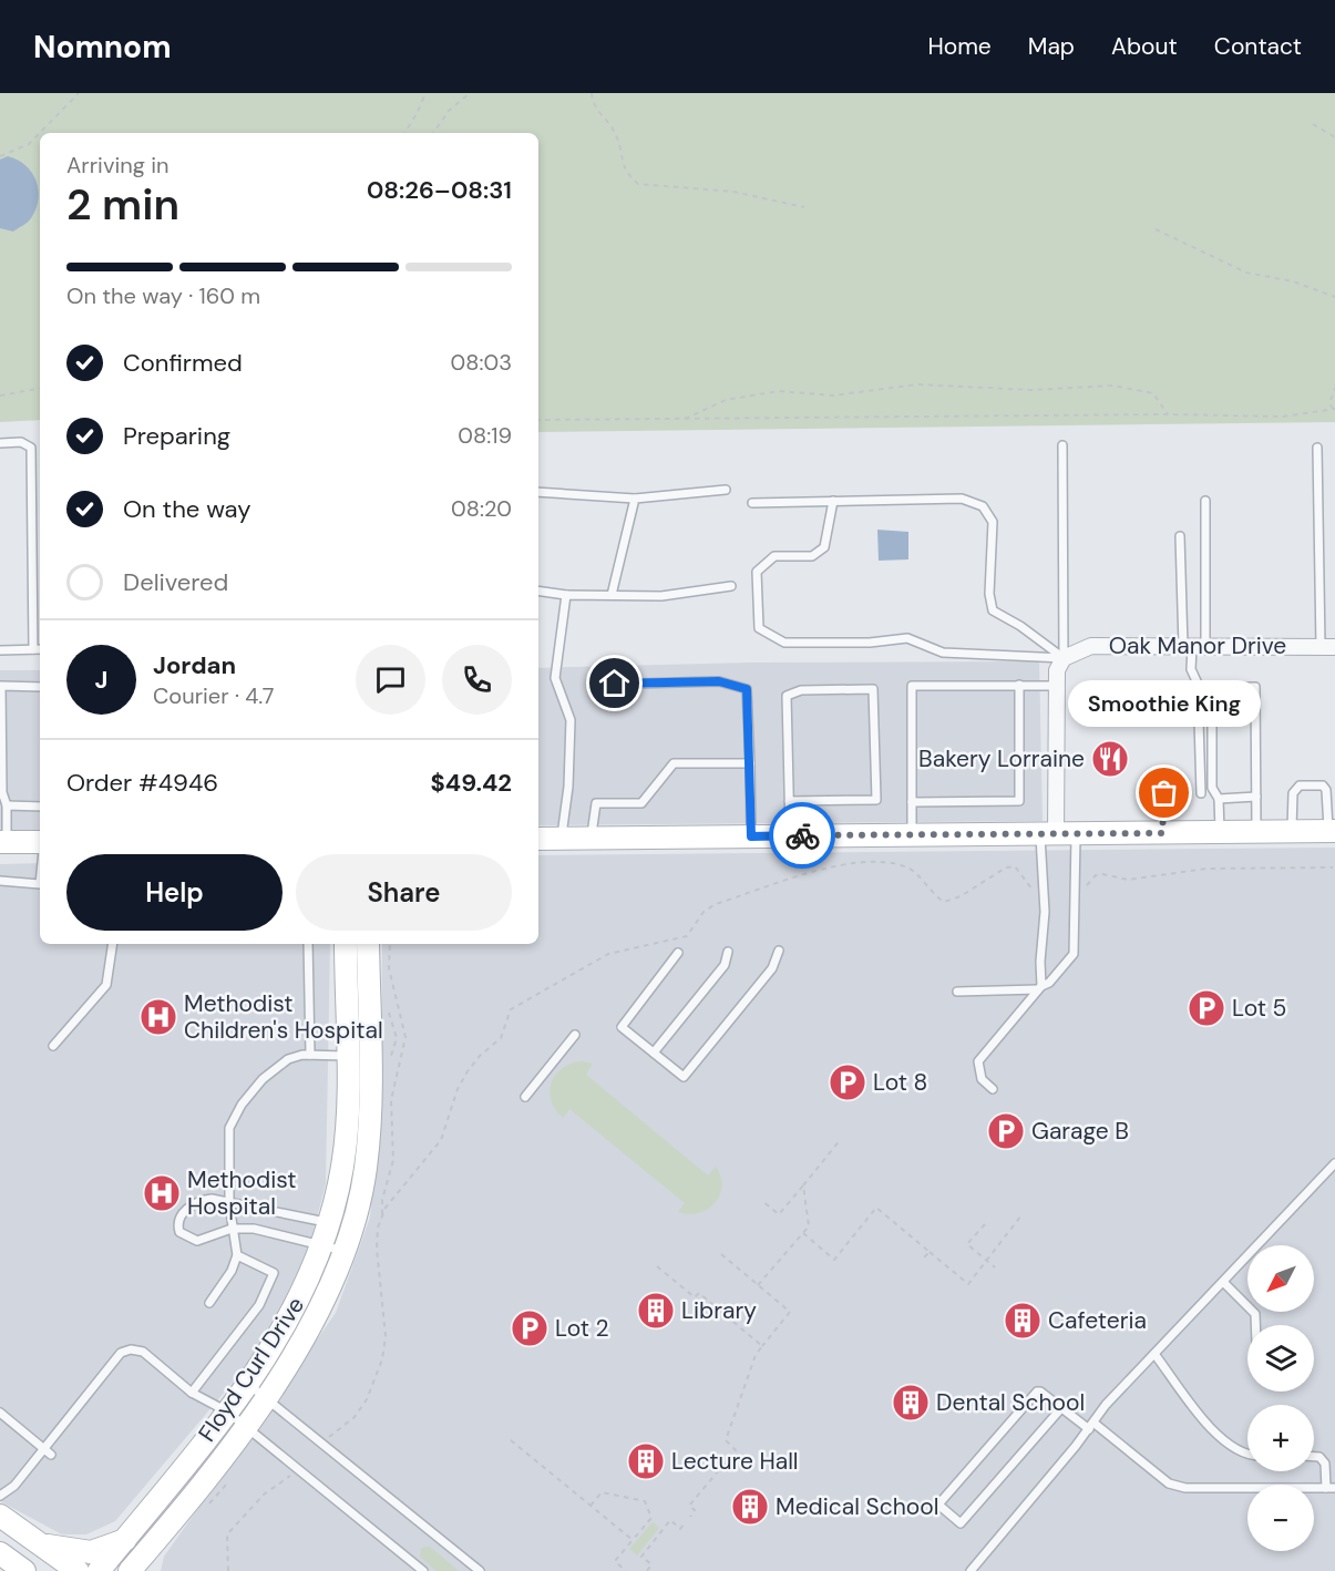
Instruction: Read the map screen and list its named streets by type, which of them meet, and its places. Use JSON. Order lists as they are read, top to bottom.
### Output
{
  "streets": {
    "street": ["Oak Manor Drive", "Floyd Curl Drive"]
  },
  "places": {
    "restaurant": ["Bakery Lorraine"],
    "other": ["Smoothie King"],
    "parking": [
      "Lot 5",
      "Lot 8",
      "Garage B",
      "Lot 2"
    ],
    "hospital": ["Methodist Children's Hospital", "Methodist Hospital"],
    "building": [
      "Library",
      "Cafeteria",
      "Dental School",
      "Lecture Hall",
      "Medical School"
    ]
  },
  "north": "bottom left",
  "page": {
    "header": "Nomnom",
    "nav": [
      "Home",
      "Map",
      "About",
      "Contact"
    ],
    "heading": ["2 min", "Arriving in", "08:26–08:31"],
    "panel": [
      "Jordan",
      "Courier · 4.7",
      "Order #4946",
      "$49.42"
    ],
    "bar": "On the way · 160 m",
    "list": [
      ["Confirmed", "08:03"],
      ["Preparing", "08:19"],
      ["On the way", "08:20"],
      "Delivered"
    ],
    "round": "J",
    "bubble": "Smoothie King",
    "buttons": ["Help", "Share"],
    "map_buttons": ["+", "−"]
  }
}
